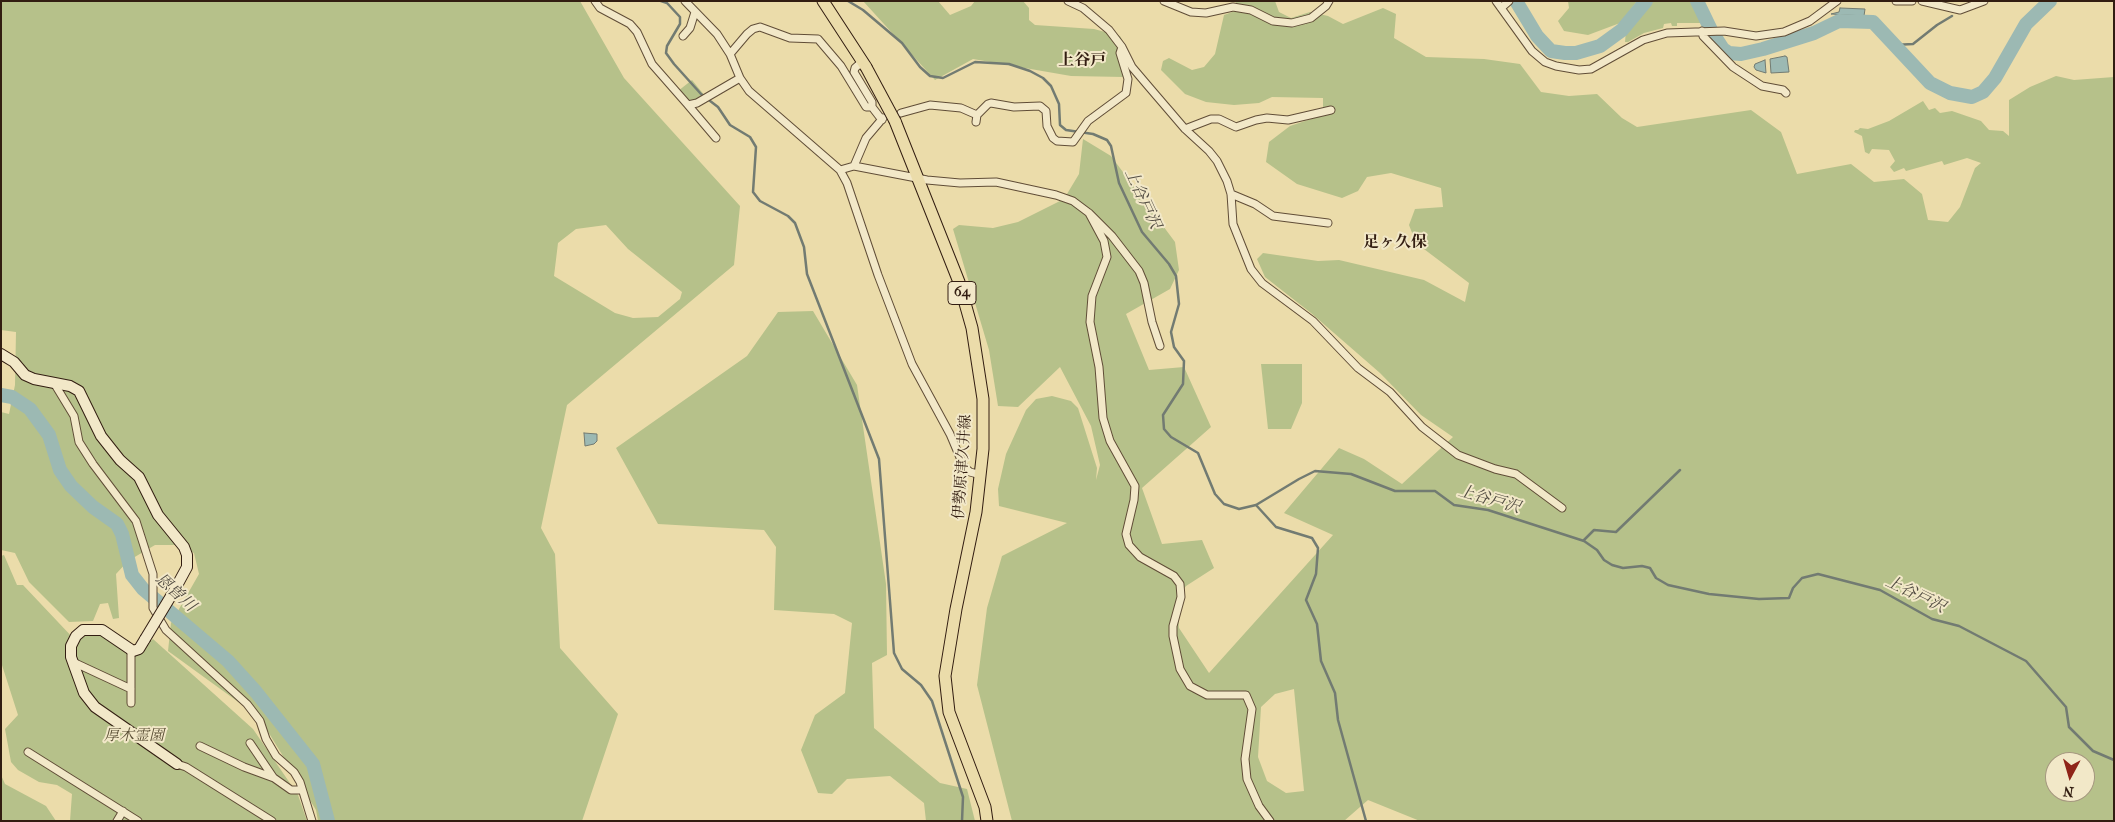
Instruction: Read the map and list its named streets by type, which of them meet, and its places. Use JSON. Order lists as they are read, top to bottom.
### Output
{
  "streets": {
    "main road": ["64", "伊勢原津久井線"]
  },
  "crossings": [
    ["64", "伊勢原津久井線"]
  ],
  "districts": ["上谷戸", "足ヶ久保"],
  "water": ["上谷戸沢", "恩曽川"],
  "parks": ["厚木霊園"],
  "north": "bottom"
}
